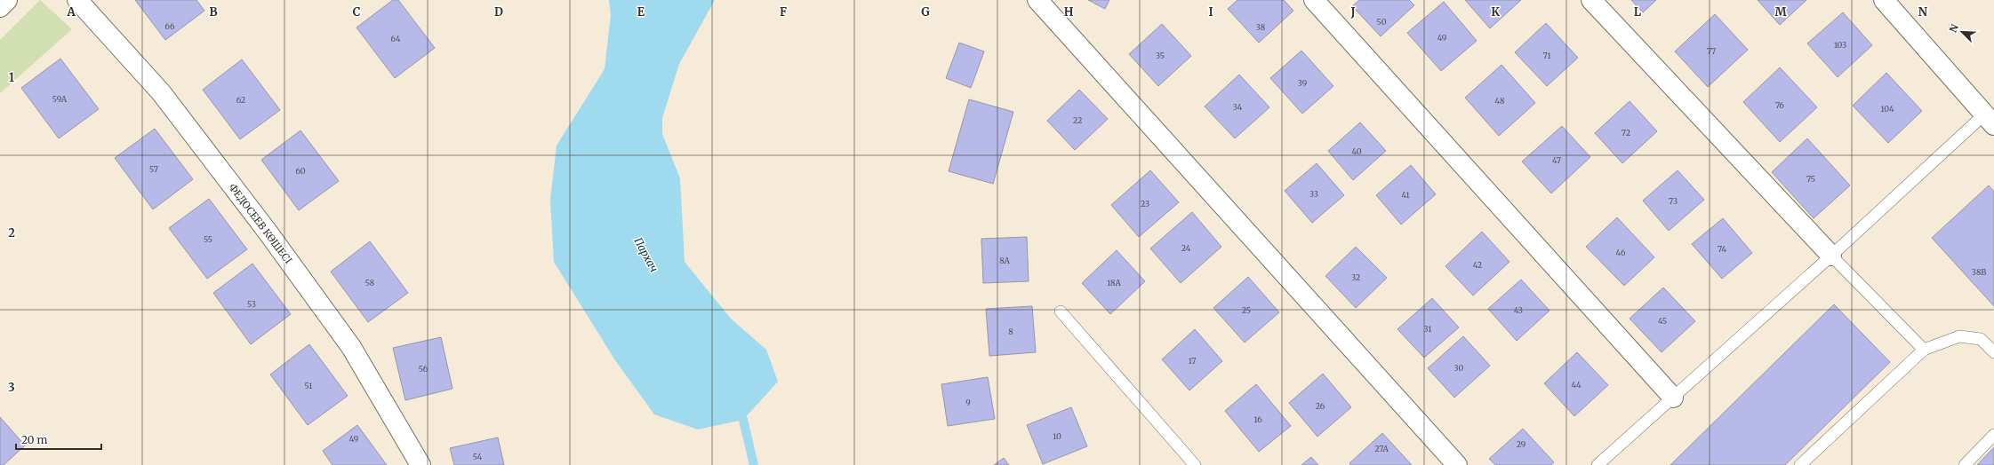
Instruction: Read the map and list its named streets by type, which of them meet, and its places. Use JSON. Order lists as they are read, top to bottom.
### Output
{
  "streets": {
    "street": ["ФЕДОСЕЕВ КӨШЕСІ"]
  },
  "water": ["Пархач"],
  "house_numbers": [
    "50",
    "66",
    "38",
    "49",
    "64",
    "103",
    "77",
    "35",
    "71",
    "39",
    "59А",
    "62",
    "48",
    "76",
    "34",
    "104",
    "22",
    "72",
    "40",
    "47",
    "57",
    "60",
    "75",
    "33",
    "41",
    "73",
    "23",
    "55",
    "24",
    "74",
    "46",
    "8А",
    "42",
    "38В",
    "32",
    "58",
    "18А",
    "53",
    "25",
    "43",
    "45",
    "31",
    "8",
    "17",
    "30",
    "56",
    "44",
    "51",
    "9",
    "26",
    "16",
    "10",
    "49",
    "29",
    "27А",
    "54"
  ],
  "scale_bar": "20 m",
  "north": "top left",
  "grid": {
    "columns": [
      "A",
      "B",
      "C",
      "D",
      "E",
      "F",
      "G",
      "H",
      "I",
      "J",
      "K",
      "L",
      "M",
      "N"
    ],
    "rows": ["1", "2", "3"]
  }
}
